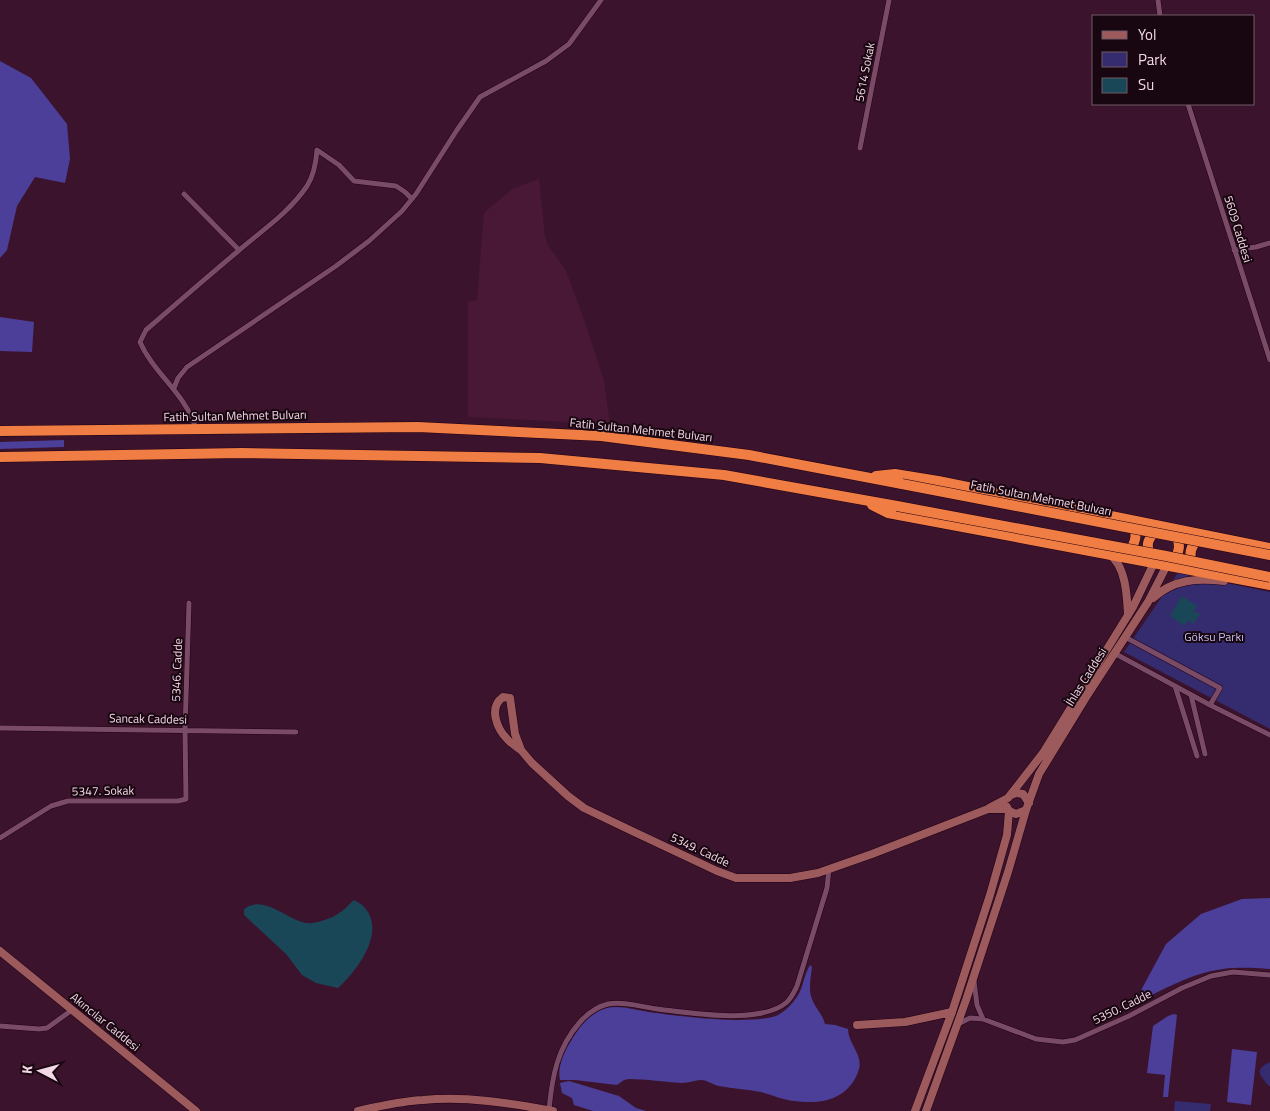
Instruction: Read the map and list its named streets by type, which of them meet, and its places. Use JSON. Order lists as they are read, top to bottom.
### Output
{
  "streets": {
    "highway": ["Fatih Sultan Mehmet Bulvarı"],
    "main road": ["İhlas Caddesi", "5349. Cadde", "Akıncılar Caddesi"],
    "street": [
      "5614 Sokak",
      "5609 Caddesi",
      "5346. Cadde",
      "Sancak Caddesi",
      "5347. Sokak",
      "5350. Cadde"
    ]
  },
  "crossings": [
    ["5346. Cadde", "Sancak Caddesi"],
    ["5346. Cadde", "5347. Sokak"],
    ["İhlas Caddesi", "5349. Cadde"]
  ],
  "parks": ["Göksu Parkı"],
  "legend": ["Yol", "Park", "Su"],
  "north": "left"
}
